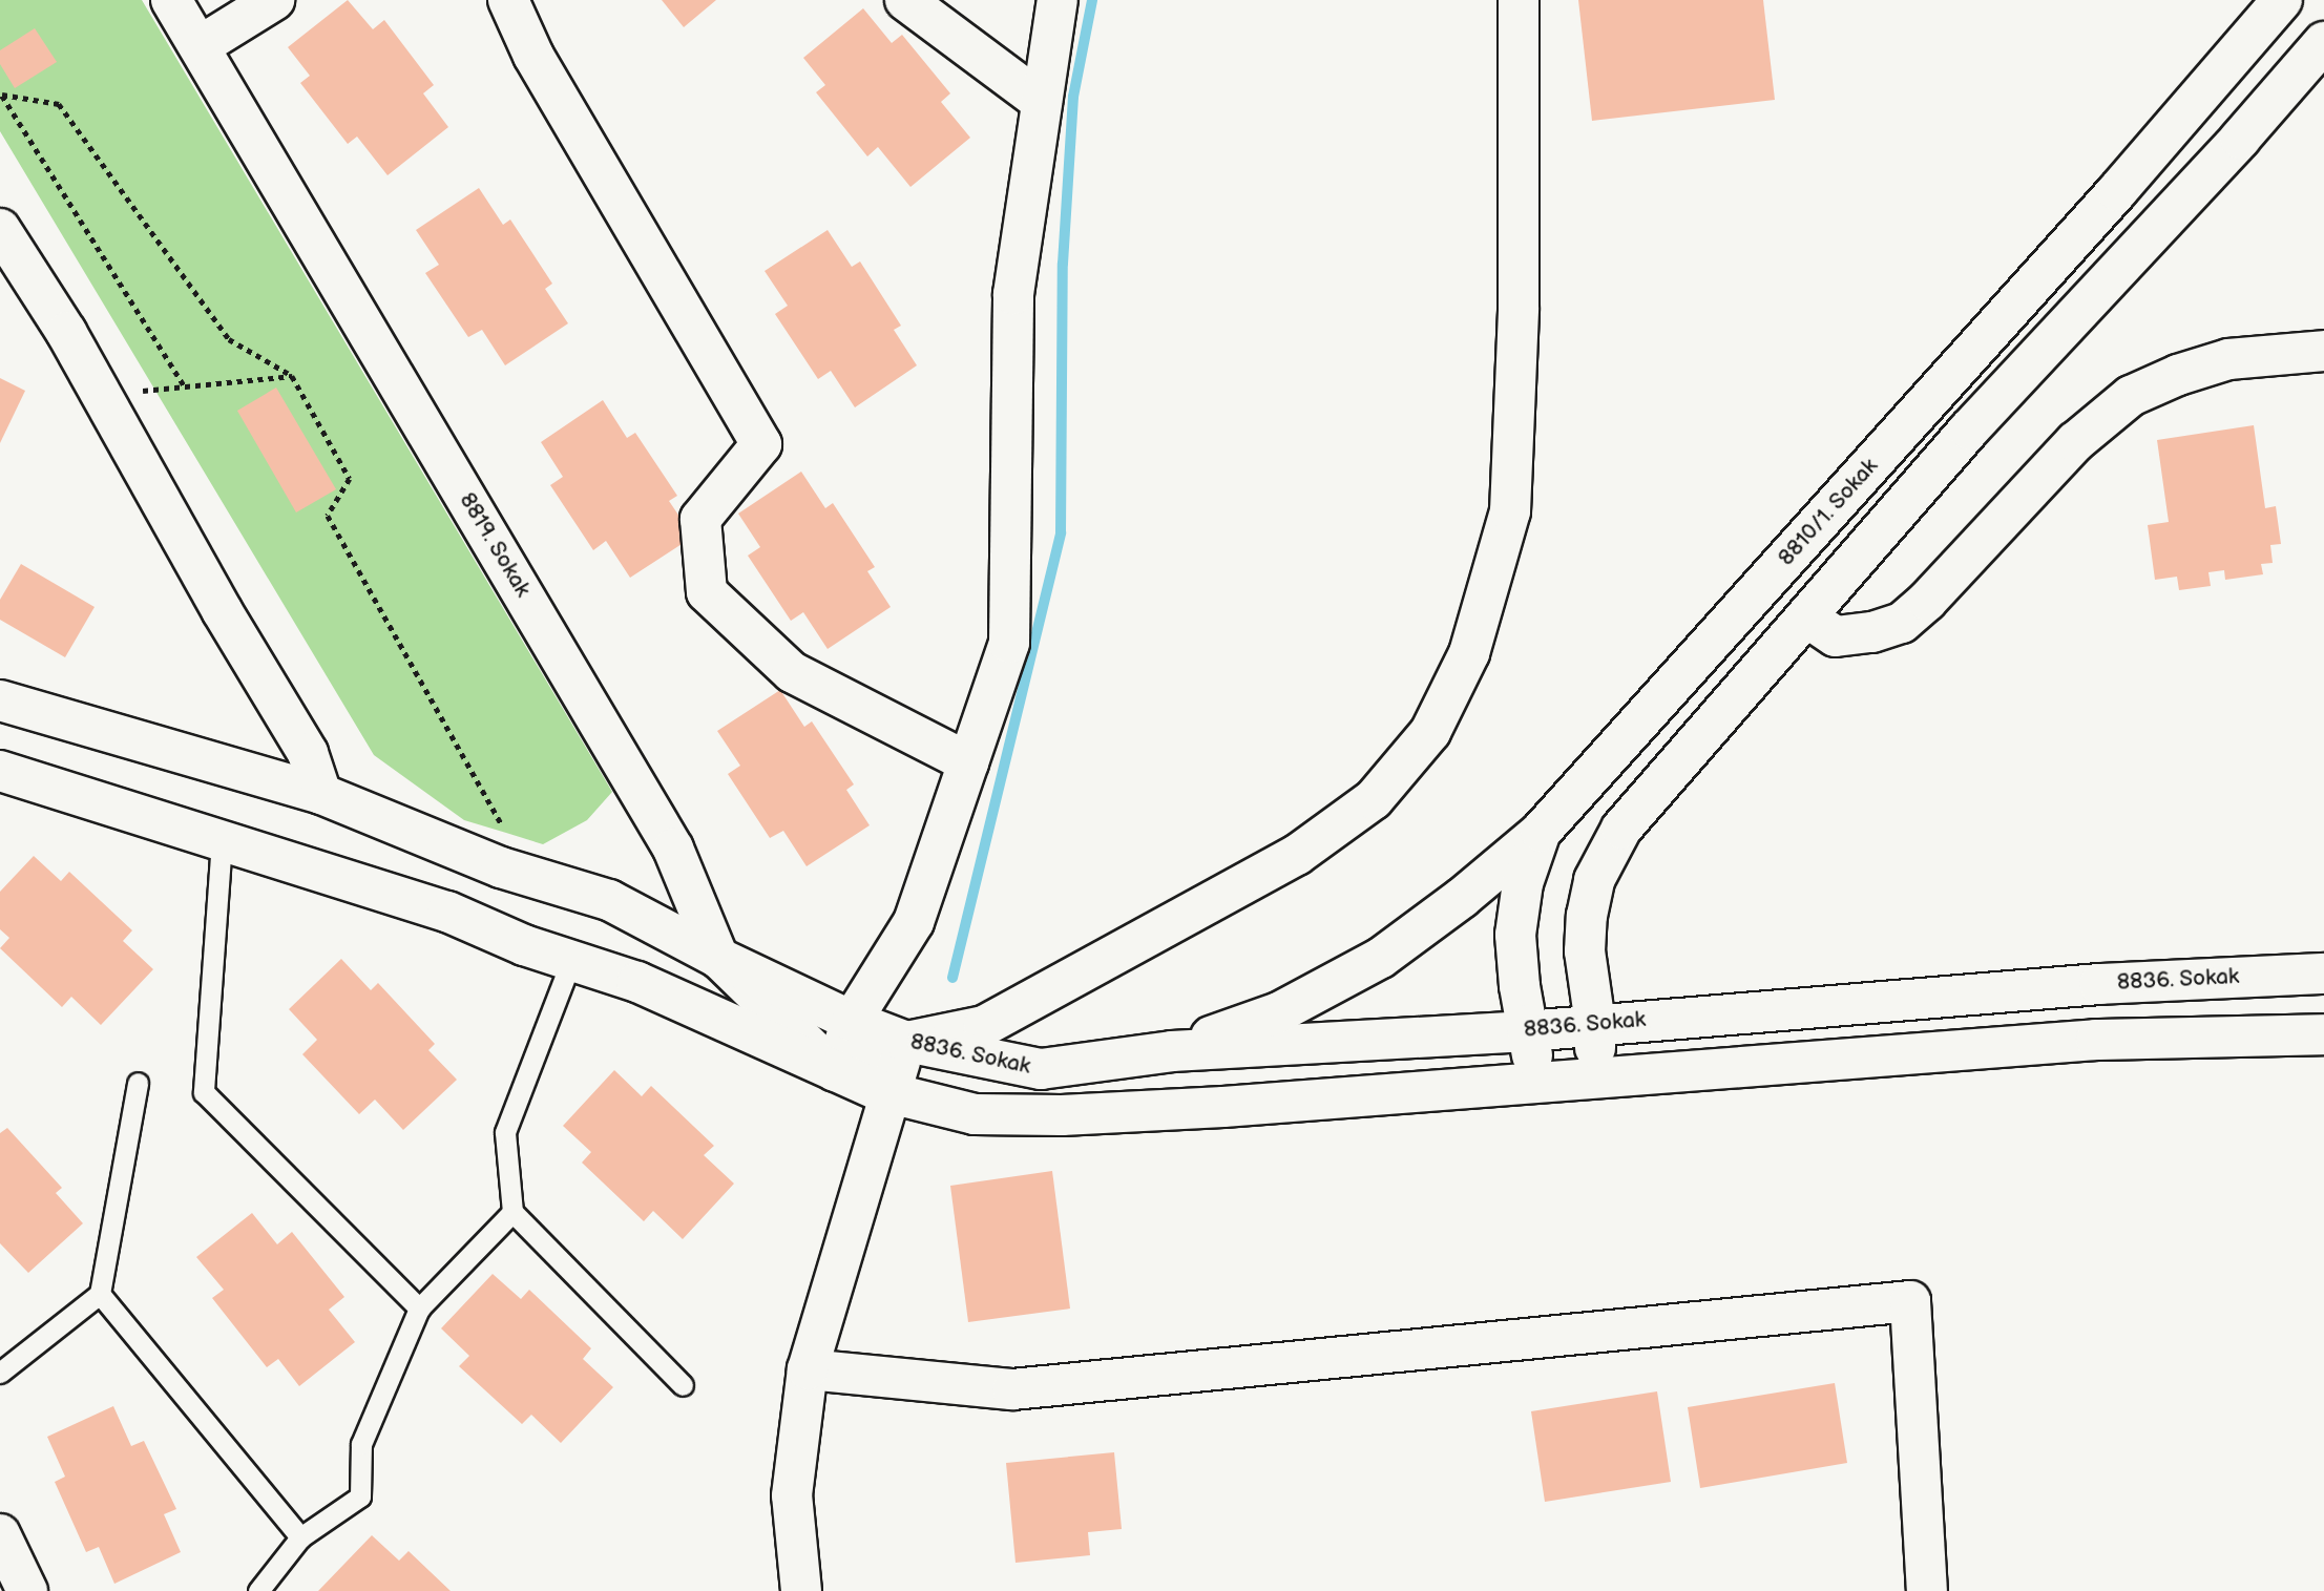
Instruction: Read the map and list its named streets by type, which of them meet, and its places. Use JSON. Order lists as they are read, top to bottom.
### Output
{
  "streets": {
    "street": ["8810/1. Sokak", "8819. Sokak", "8836. Sokak"]
  },
  "crossings": [
    ["8810/1. Sokak", "8836. Sokak"],
    ["8819. Sokak", "8836. Sokak"]
  ]
}
